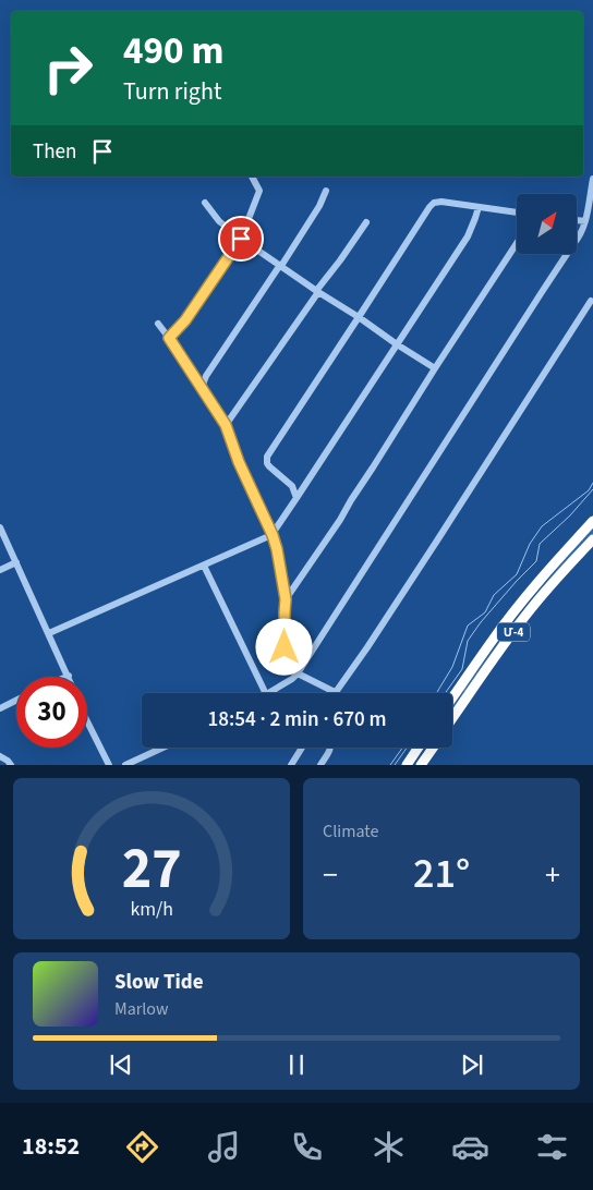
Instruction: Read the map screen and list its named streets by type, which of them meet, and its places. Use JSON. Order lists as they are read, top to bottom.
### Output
{
  "streets": {
    "highway": ["Մ-4"]
  },
  "north": "top right",
  "page": {
    "turn": ["490 m", "Turn right"],
    "then": "Then",
    "limit": "30",
    "trip": "18:54 · 2 min · 670 m",
    "tile": "Climate",
    "heat": ["−", "21°", "+"],
    "song": ["Slow Tide", "Marlow"],
    "tabs": "18:52",
    "gauge": ["27", "km/h"]
  }
}
